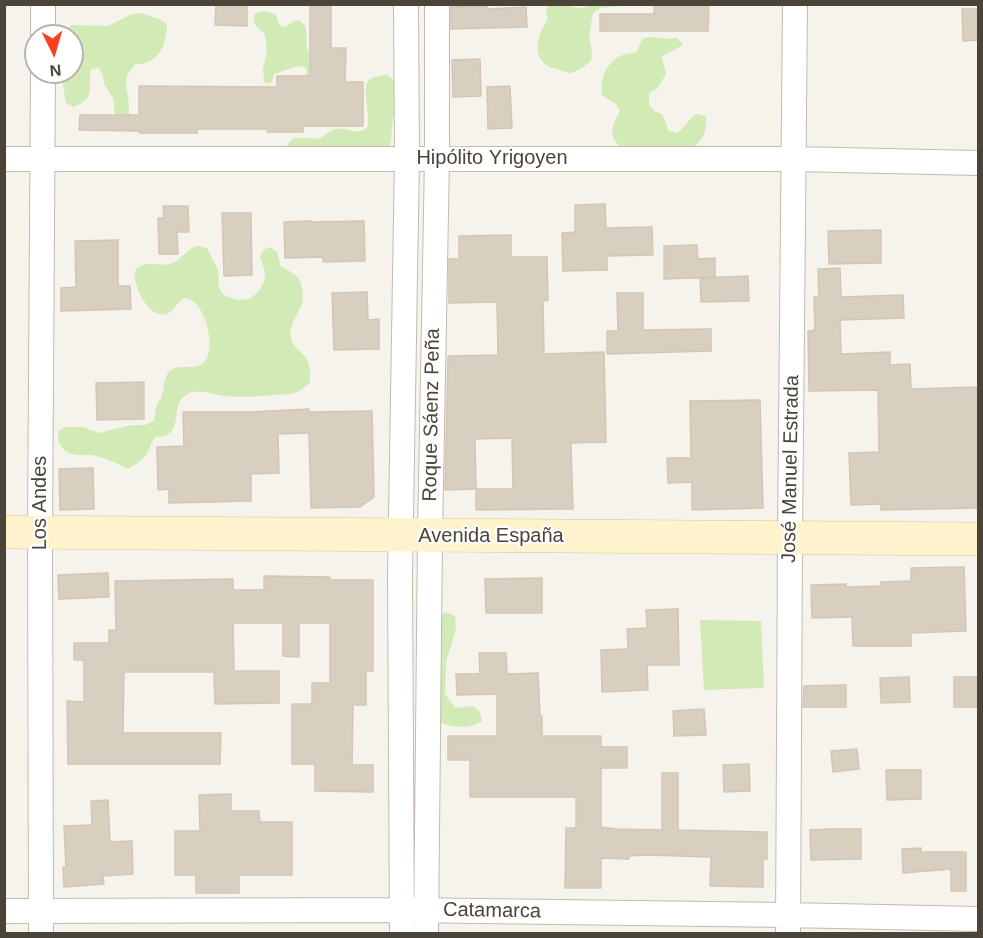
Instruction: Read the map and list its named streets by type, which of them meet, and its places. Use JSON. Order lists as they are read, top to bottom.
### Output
{
  "streets": {
    "main road": ["Avenida España"],
    "street": [
      "Hipólito Yrigoyen",
      "Roque Sáenz Peña",
      "José Manuel Estrada",
      "Los Andes",
      "Catamarca"
    ]
  },
  "crossings": [
    ["Hipólito Yrigoyen", "Roque Sáenz Peña"],
    ["Hipólito Yrigoyen", "José Manuel Estrada"],
    ["Hipólito Yrigoyen", "Los Andes"],
    ["Roque Sáenz Peña", "Avenida España"],
    ["Roque Sáenz Peña", "Catamarca"],
    ["José Manuel Estrada", "Avenida España"],
    ["José Manuel Estrada", "Catamarca"],
    ["Los Andes", "Avenida España"],
    ["Los Andes", "Catamarca"]
  ],
  "north": "bottom"
}
